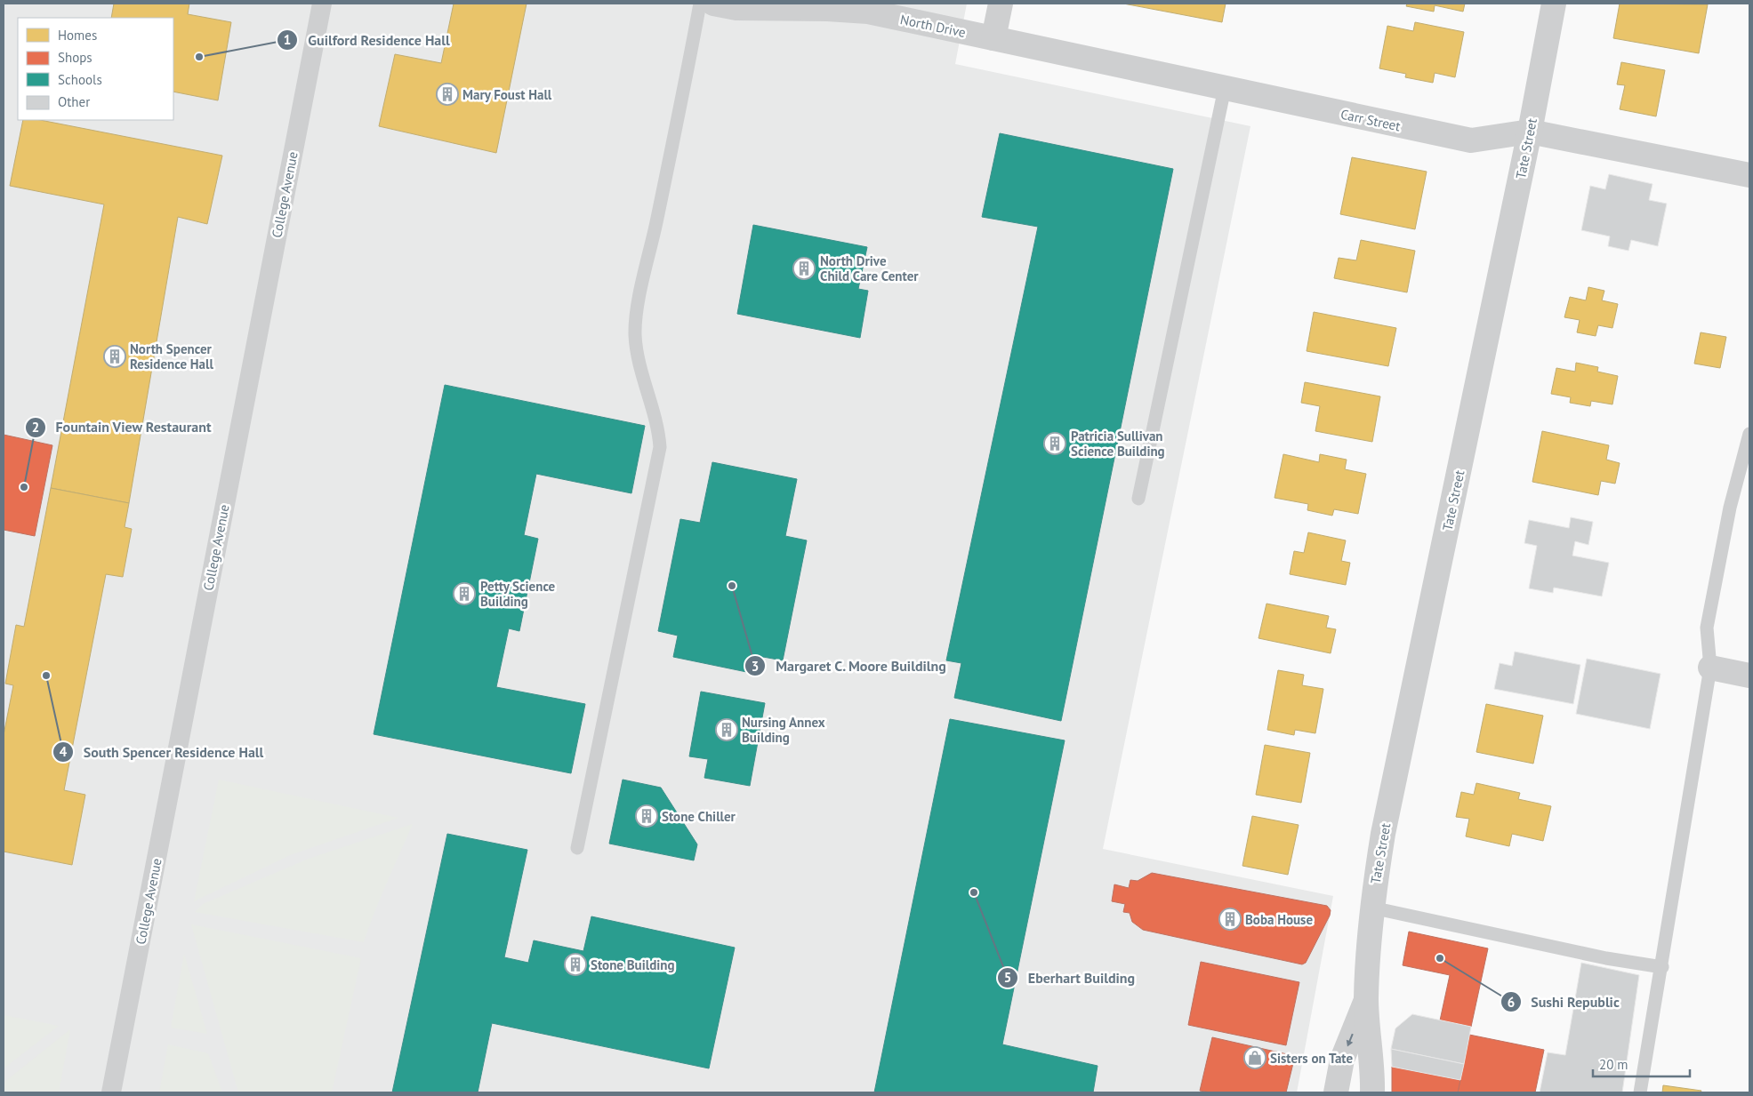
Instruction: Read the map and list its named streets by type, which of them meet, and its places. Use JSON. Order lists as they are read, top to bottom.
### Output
{
  "streets": {
    "street": [
      "North Drive",
      "Carr Street",
      "Tate Street",
      "College Avenue"
    ]
  },
  "crossings": [
    ["North Drive", "Carr Street"],
    ["Carr Street", "Tate Street"]
  ],
  "places": {
    "other": [
      "Guilford Residence Hall",
      "Fountain View Restaurant",
      "Margaret C. Moore Buildilng",
      "South Spencer Residence Hall",
      "Eberhart Building",
      "Sushi Republic"
    ],
    "building": [
      "Mary Foust Hall",
      "North Drive Child Care Center",
      "North Spencer Residence Hall",
      "Patricia Sullivan Science Building",
      "Petty Science Building",
      "Nursing Annex Building",
      "Stone Chiller",
      "Boba House",
      "Stone Building"
    ],
    "shop": ["Sisters on Tate"]
  },
  "legend": [
    "Homes",
    "Shops",
    "Schools",
    "Other"
  ],
  "scale_bar": "20 m"
}
